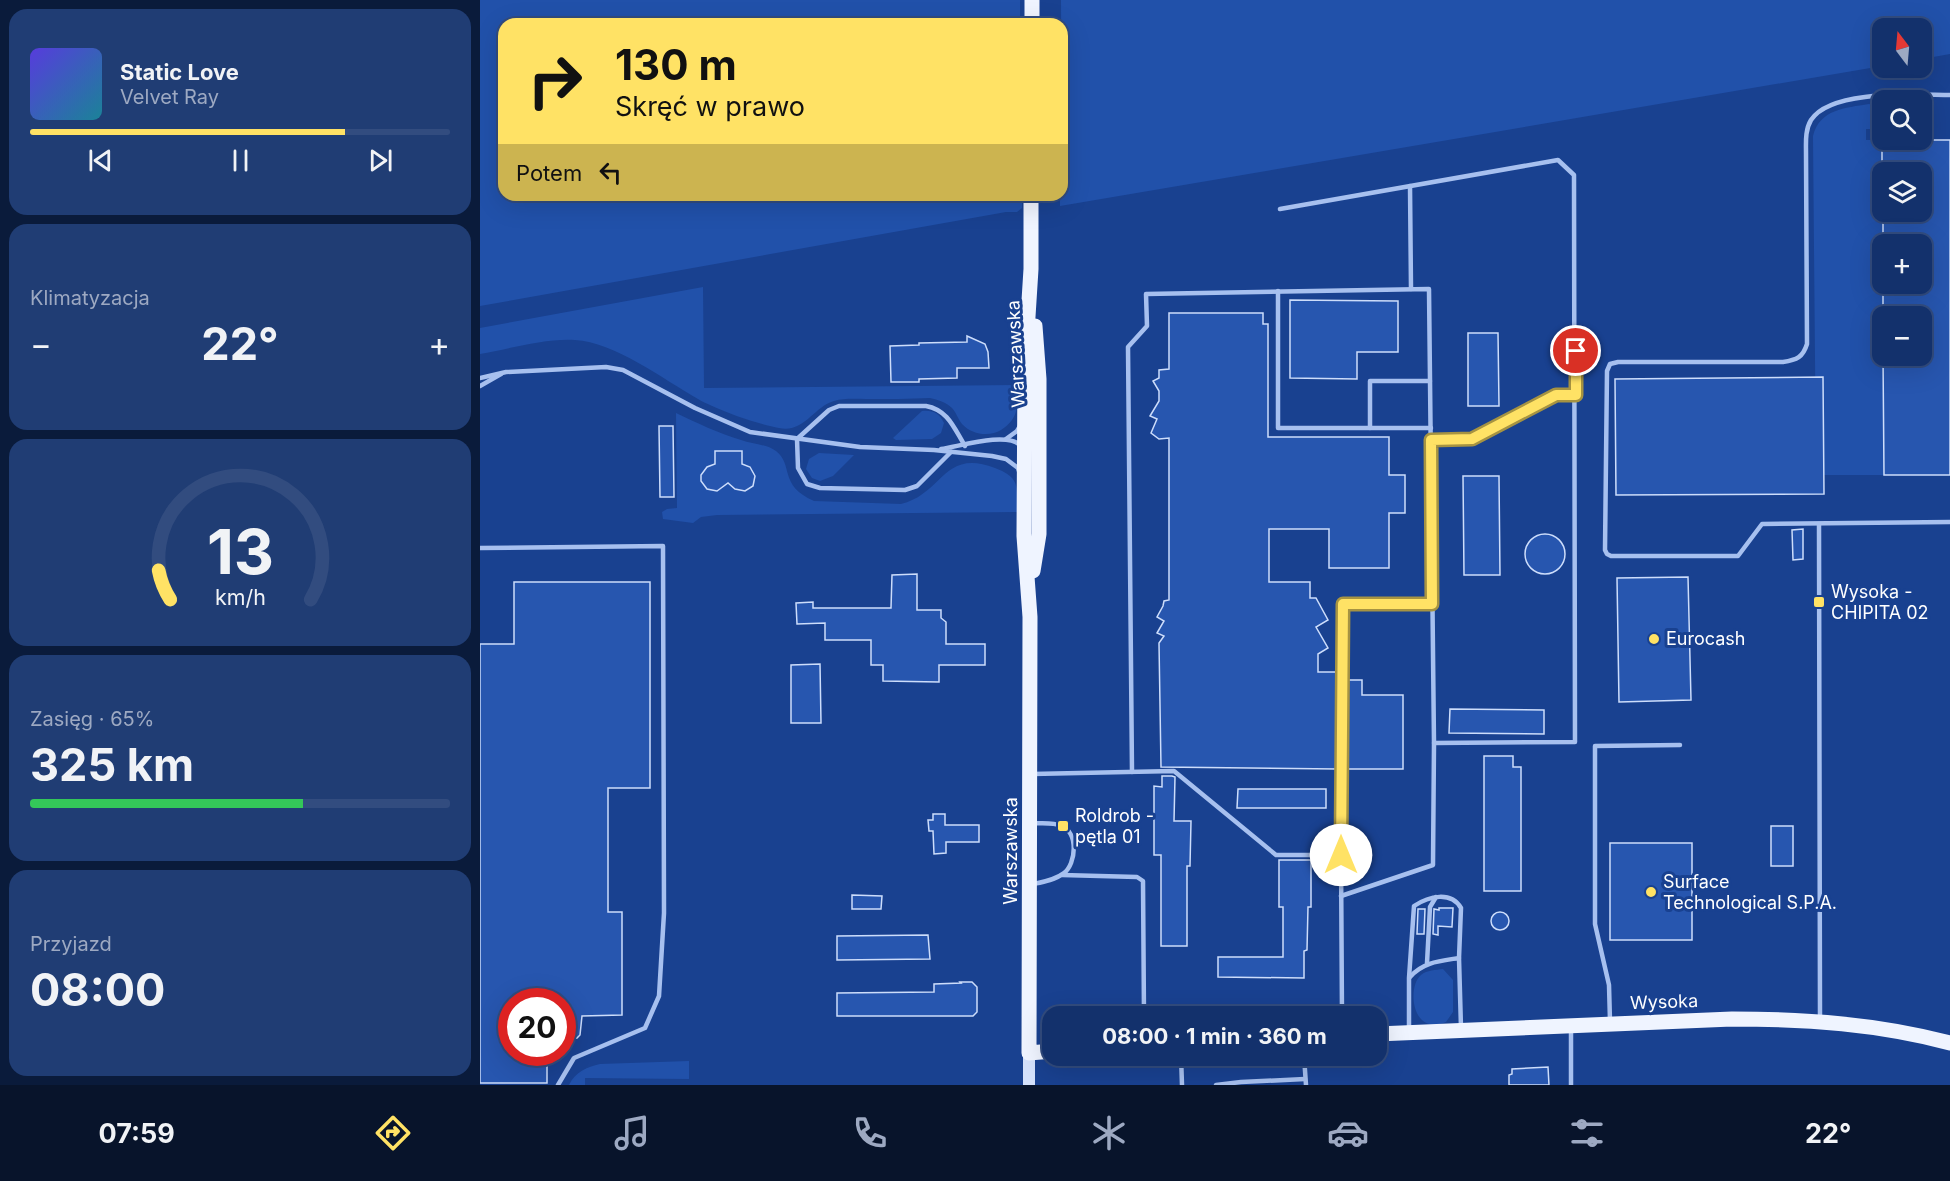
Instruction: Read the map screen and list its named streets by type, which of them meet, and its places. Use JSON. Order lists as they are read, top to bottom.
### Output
{
  "streets": {
    "main road": ["Warszawska", "Wysoka"]
  },
  "places": {
    "transit": ["Wysoka - CHIPITA 02", "Roldrob - pętla 01"],
    "other": ["Eurocash", "Surface Technological S.P.A."]
  },
  "north": "top",
  "page": {
    "map_buttons": ["+", "−"],
    "turn": ["130 m", "Skręć w prawo"],
    "song": ["Static Love", "Velvet Ray"],
    "then": "Potem",
    "tile": [
      "Klimatyzacja",
      ["Zasięg · 65%", "325 km"],
      ["Przyjazd", "08:00"]
    ],
    "heat": ["−", "22°", "+"],
    "limit": "20",
    "trip": "08:00 · 1 min · 360 m",
    "tabs": ["07:59", "22°"],
    "gauge": ["13", "km/h"]
  }
}
